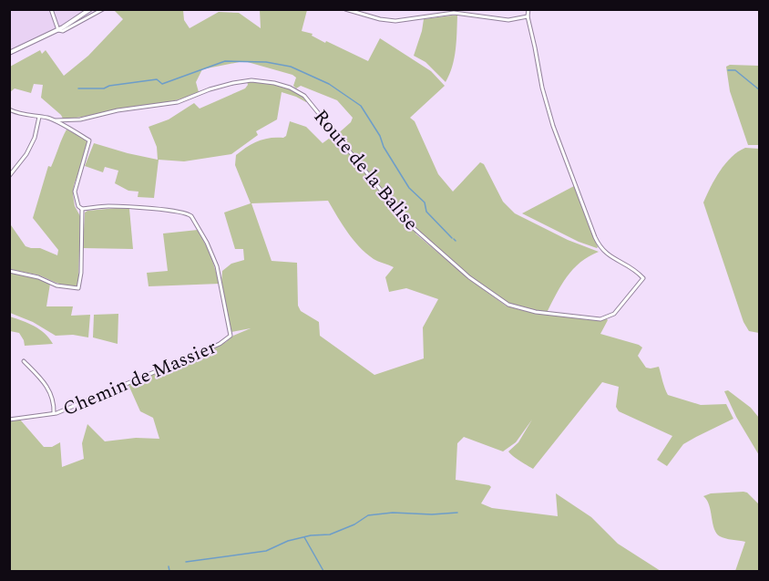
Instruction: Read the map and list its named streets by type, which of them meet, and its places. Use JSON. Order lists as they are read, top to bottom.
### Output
{
  "streets": {
    "street": ["Route de la Balise", "Chemin de Massier"]
  }
}
